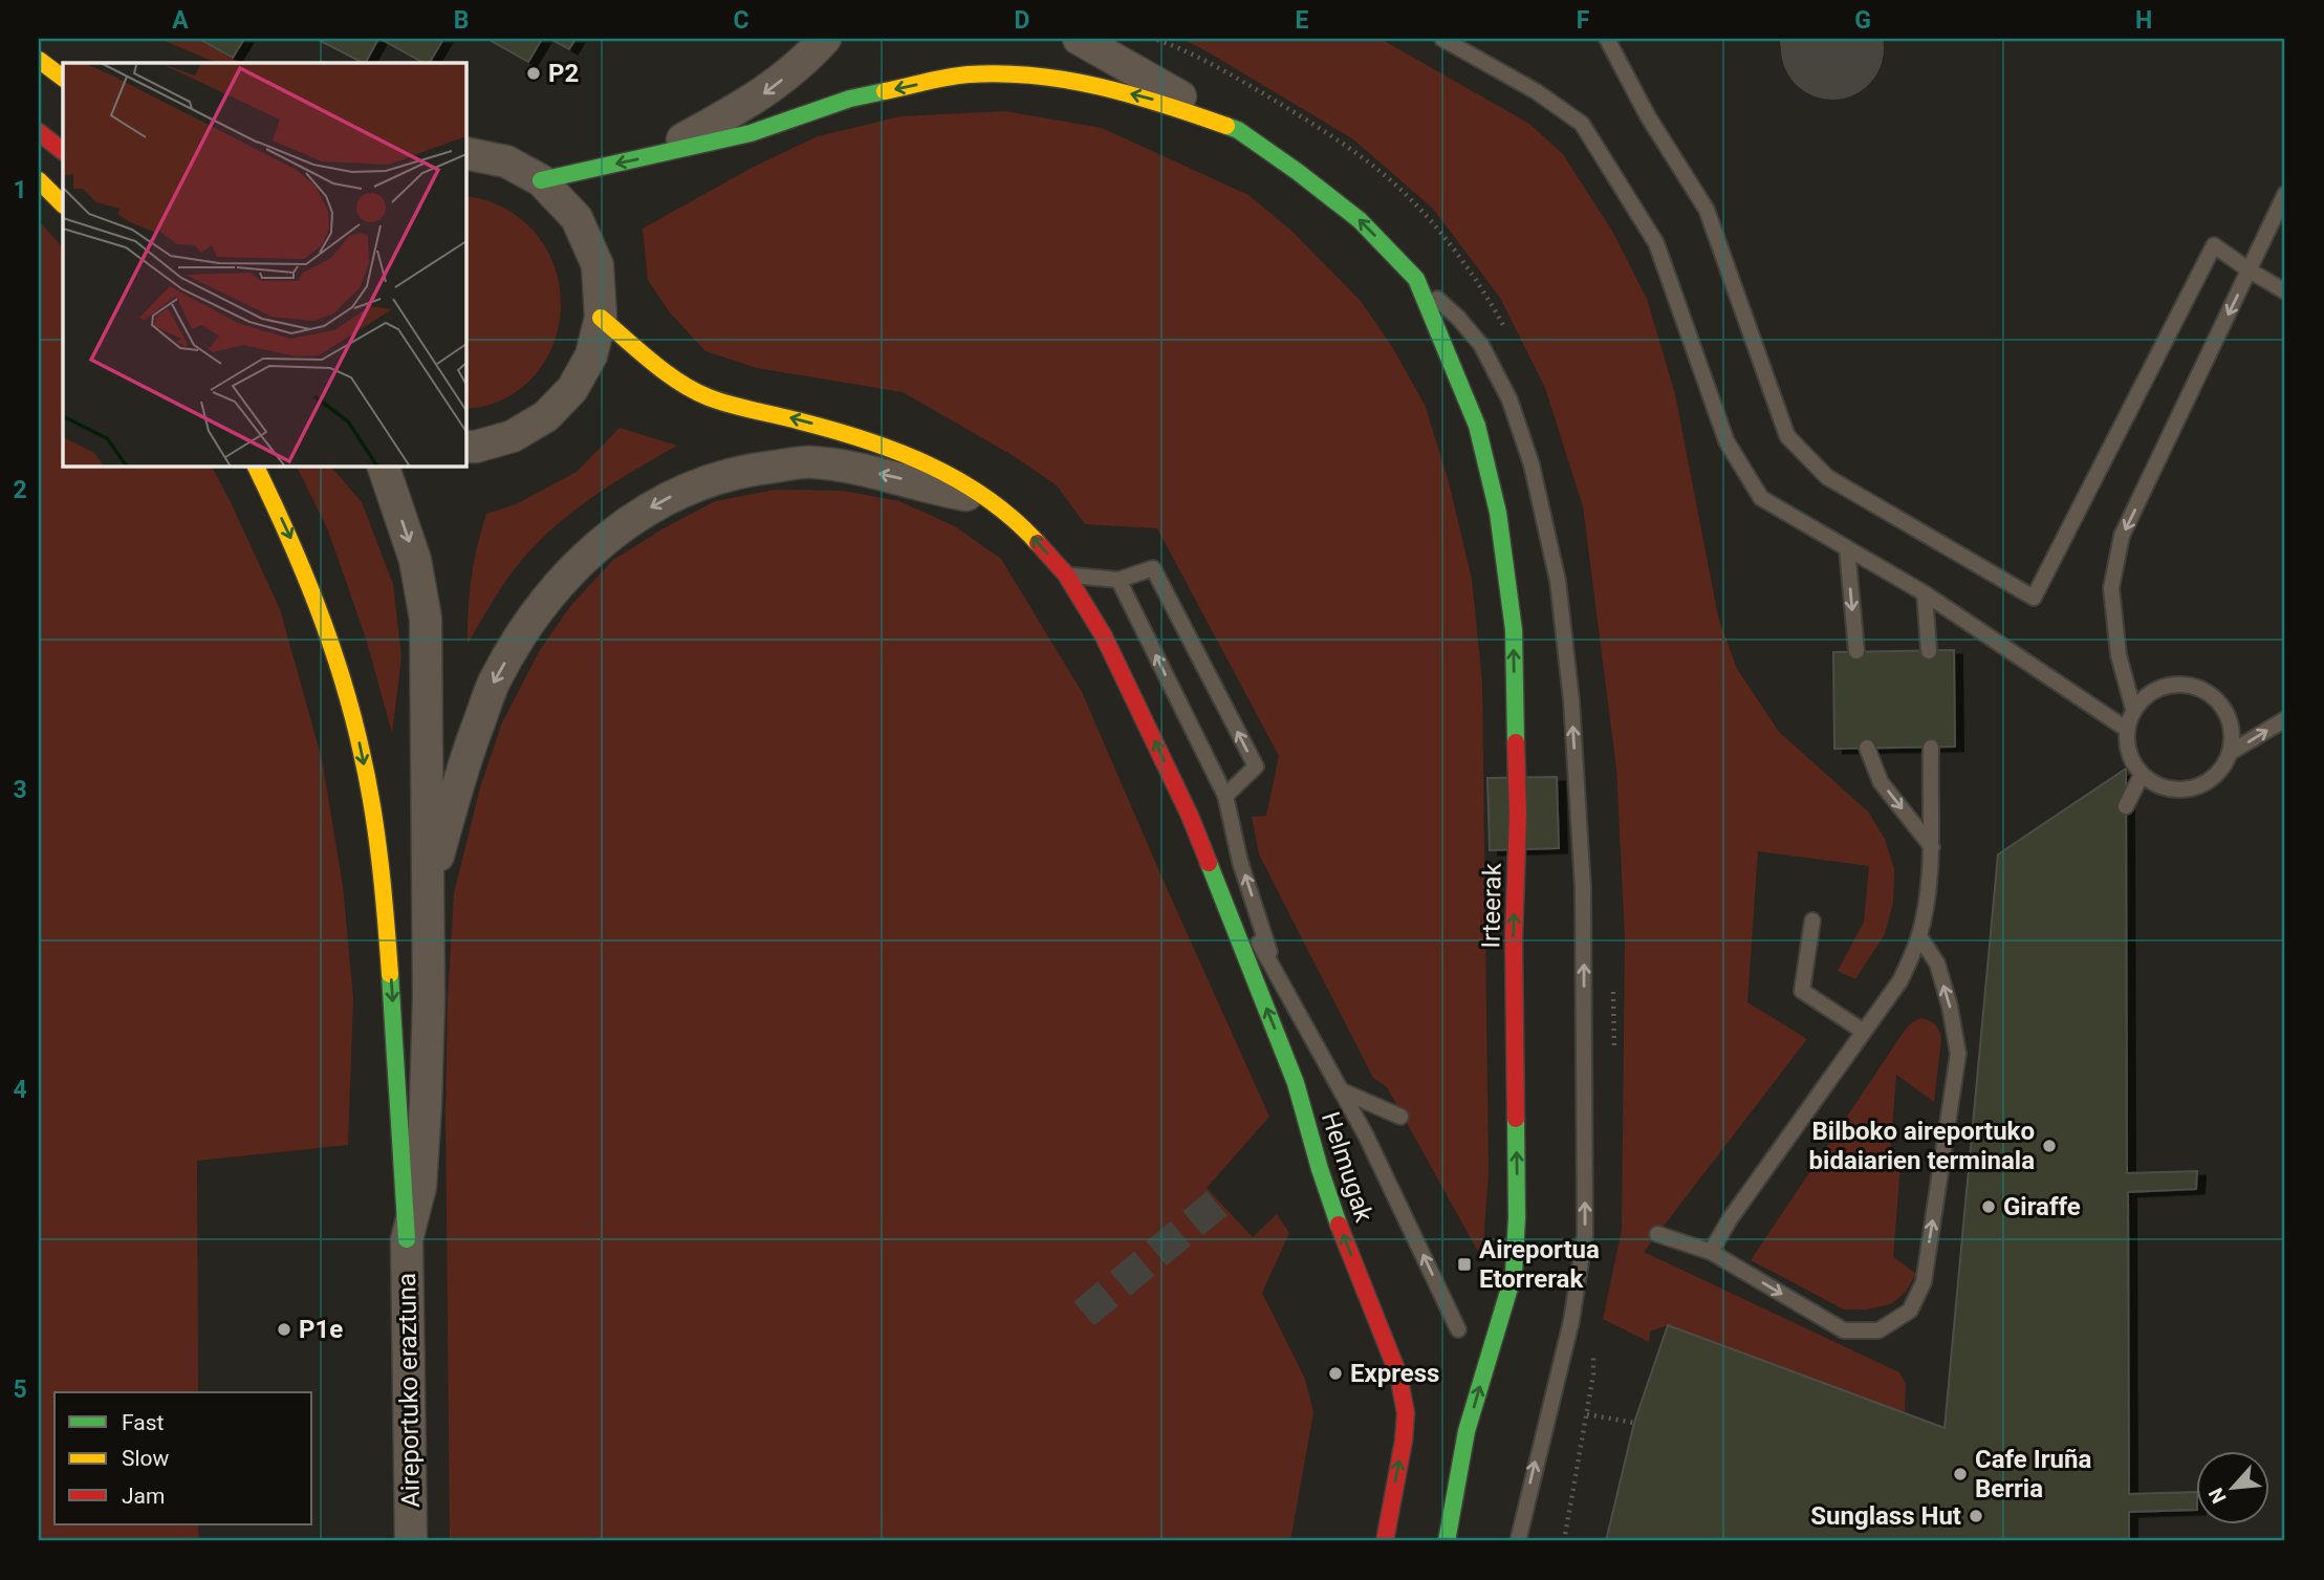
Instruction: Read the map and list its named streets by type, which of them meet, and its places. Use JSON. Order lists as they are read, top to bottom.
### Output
{
  "streets": {
    "main road": ["Irteerak", "Helmugak"],
    "street": ["Aireportuko eraztuna"]
  },
  "one_way": ["Irteerak", "Helmugak"],
  "places": {
    "other": [
      "P2",
      "Bilboko aireportuko bidaiarien terminala",
      "Giraffe",
      "P1e",
      "Express",
      "Cafe Iruña Berria",
      "Sunglass Hut"
    ],
    "transit": ["Aireportua Etorrerak"]
  },
  "legend": ["Fast", "Slow", "Jam"],
  "north": "bottom left",
  "grid": {
    "columns": [
      "A",
      "B",
      "C",
      "D",
      "E",
      "F",
      "G",
      "H"
    ],
    "rows": [
      "1",
      "2",
      "3",
      "4",
      "5"
    ]
  }
}
